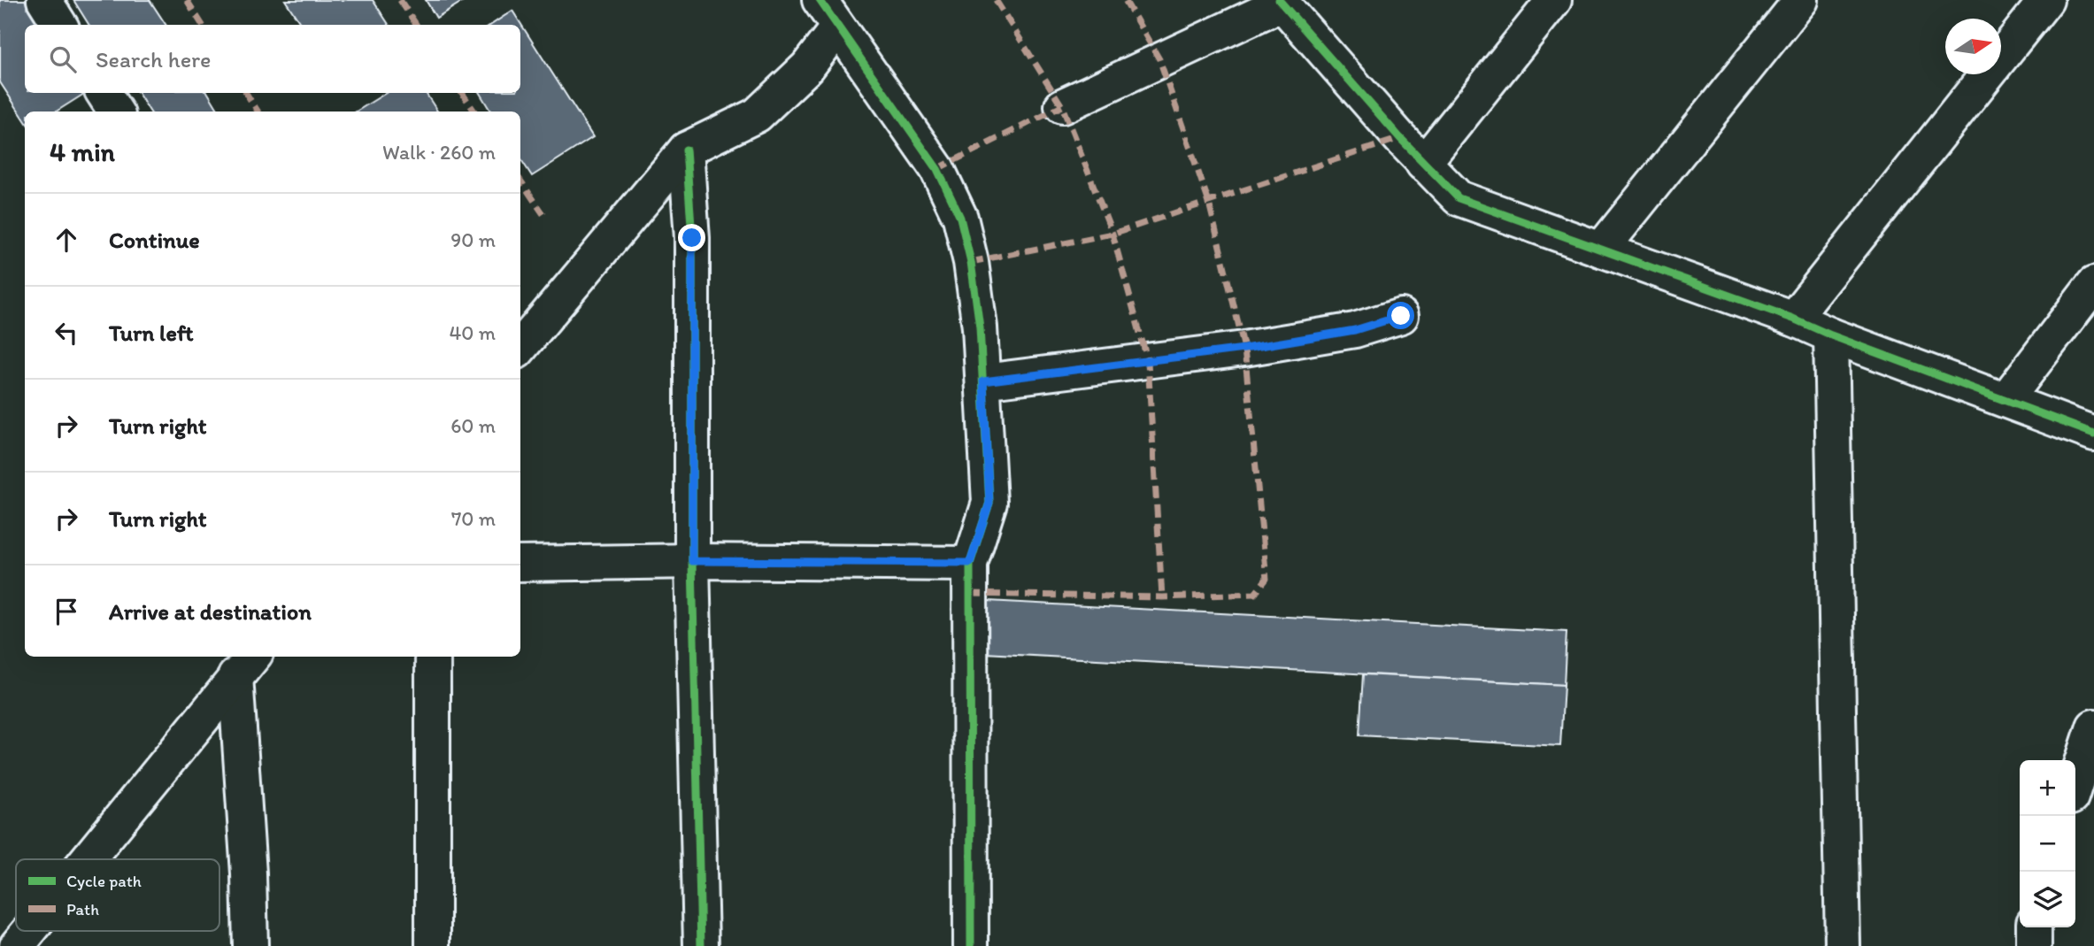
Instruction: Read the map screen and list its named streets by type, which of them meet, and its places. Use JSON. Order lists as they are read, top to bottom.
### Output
{
  "legend": ["Cycle path", "Path"],
  "north": "right",
  "page": {
    "search": "Search here",
    "heading": ["4 min", "Walk · 260 m"],
    "list": [
      ["Continue", "90 m"],
      ["Turn left", "40 m"],
      ["Turn right", "60 m"],
      ["Turn right", "70 m"],
      "Arrive at destination"
    ],
    "map_buttons": ["+", "−"]
  }
}
